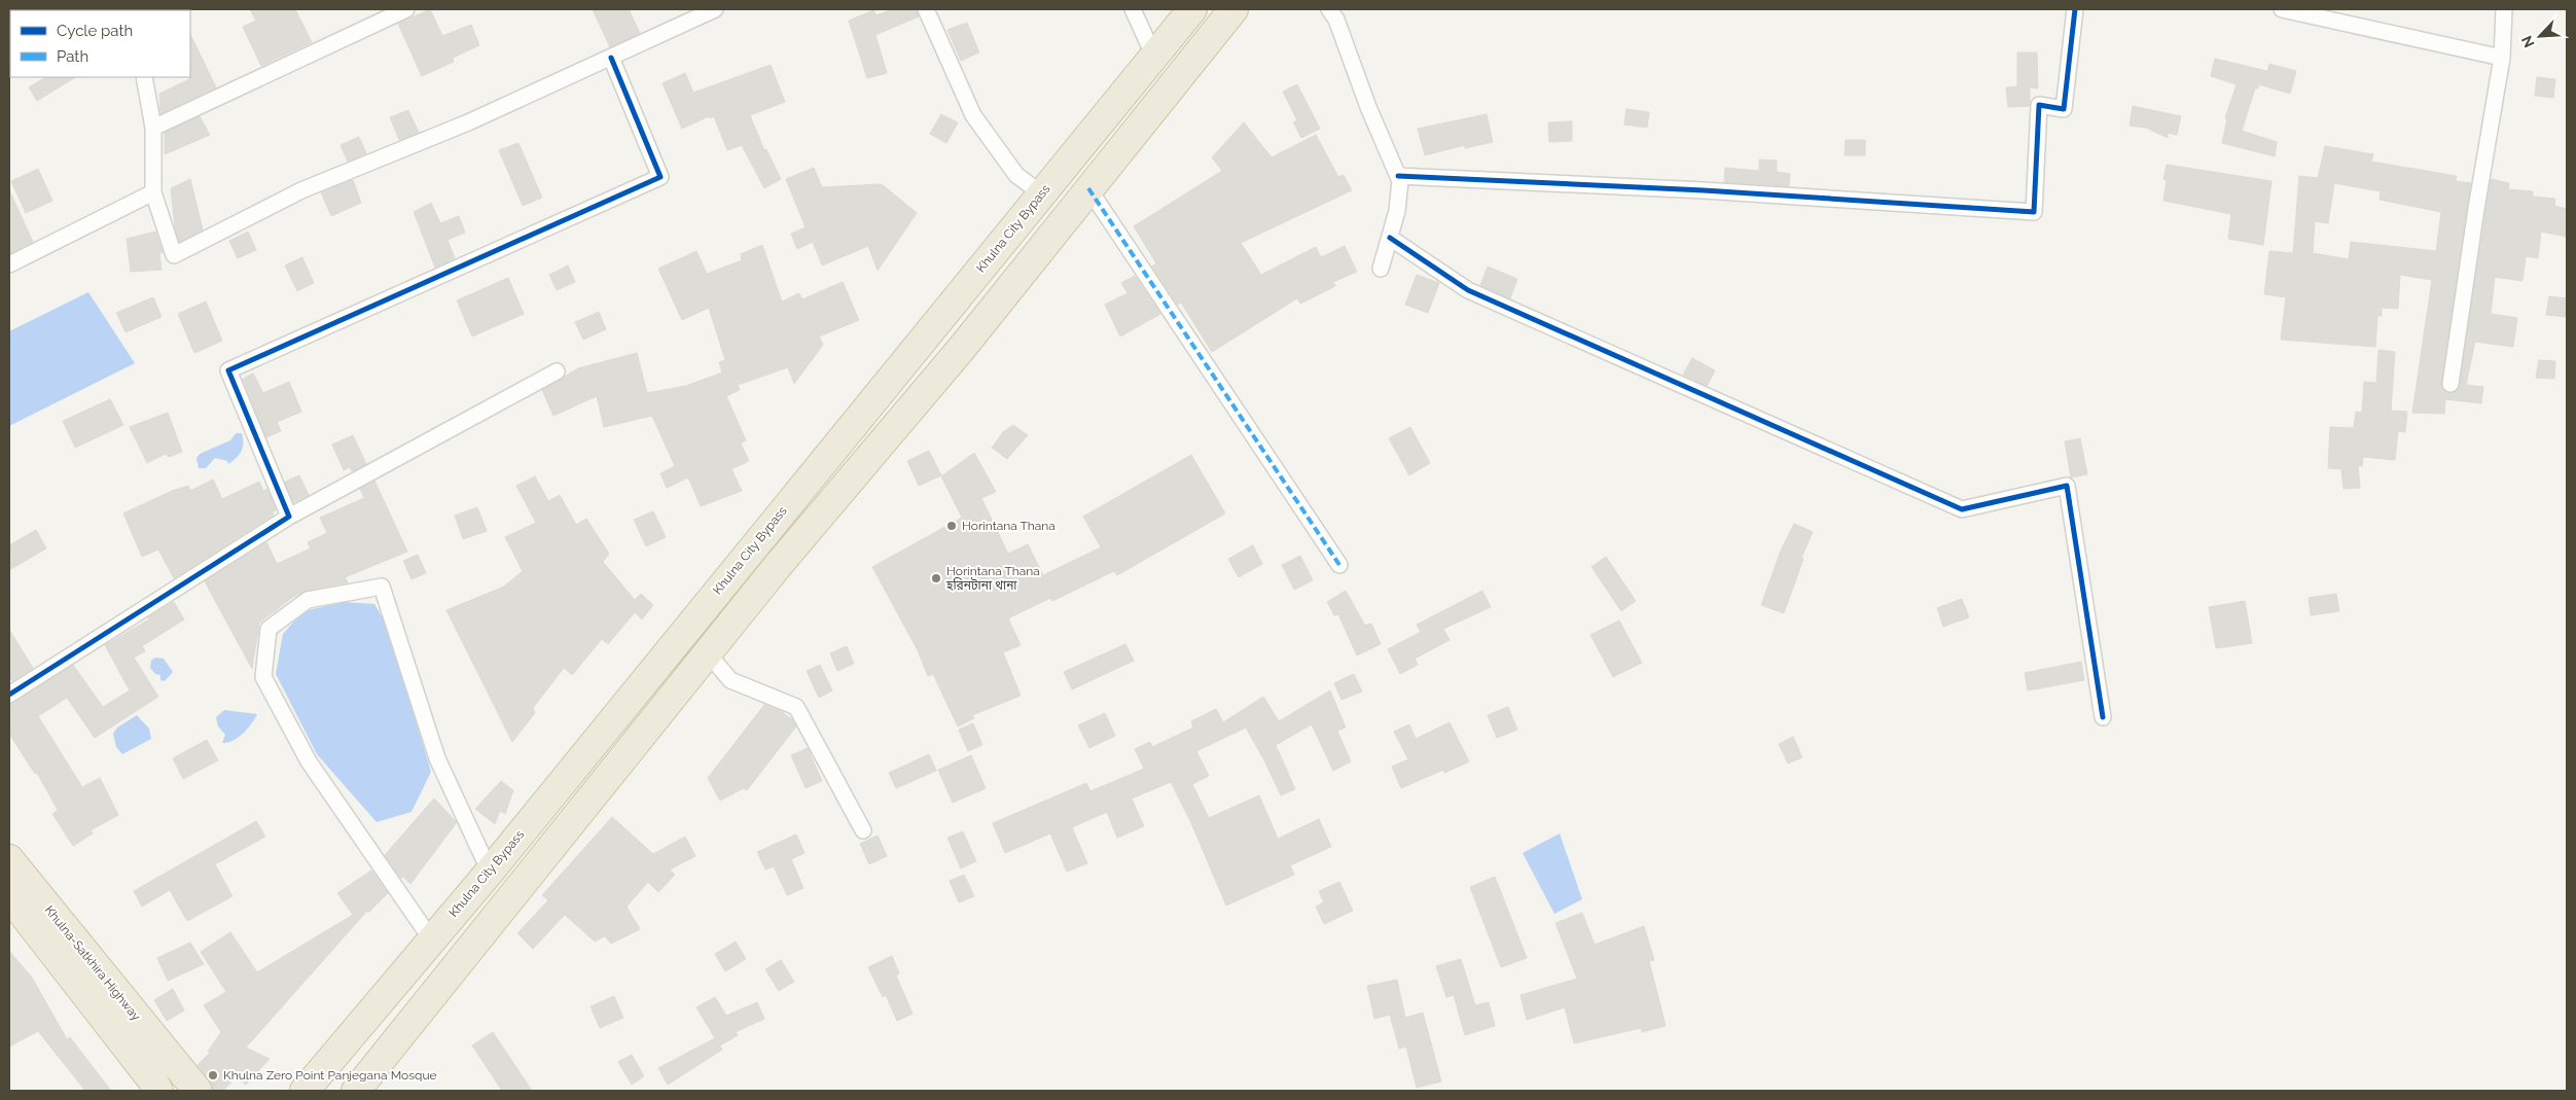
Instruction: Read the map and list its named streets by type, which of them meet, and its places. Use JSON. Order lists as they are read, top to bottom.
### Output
{
  "streets": {
    "highway": ["Khulna City Bypass", "Khulna-Satkhira Highway"]
  },
  "places": ["Horintana Thana", "Horintana Thana হরিনটানা থানা", "Khulna Zero Point Panjegana Mosque"],
  "legend": ["Cycle path", "Path"],
  "north": "bottom left"
}
